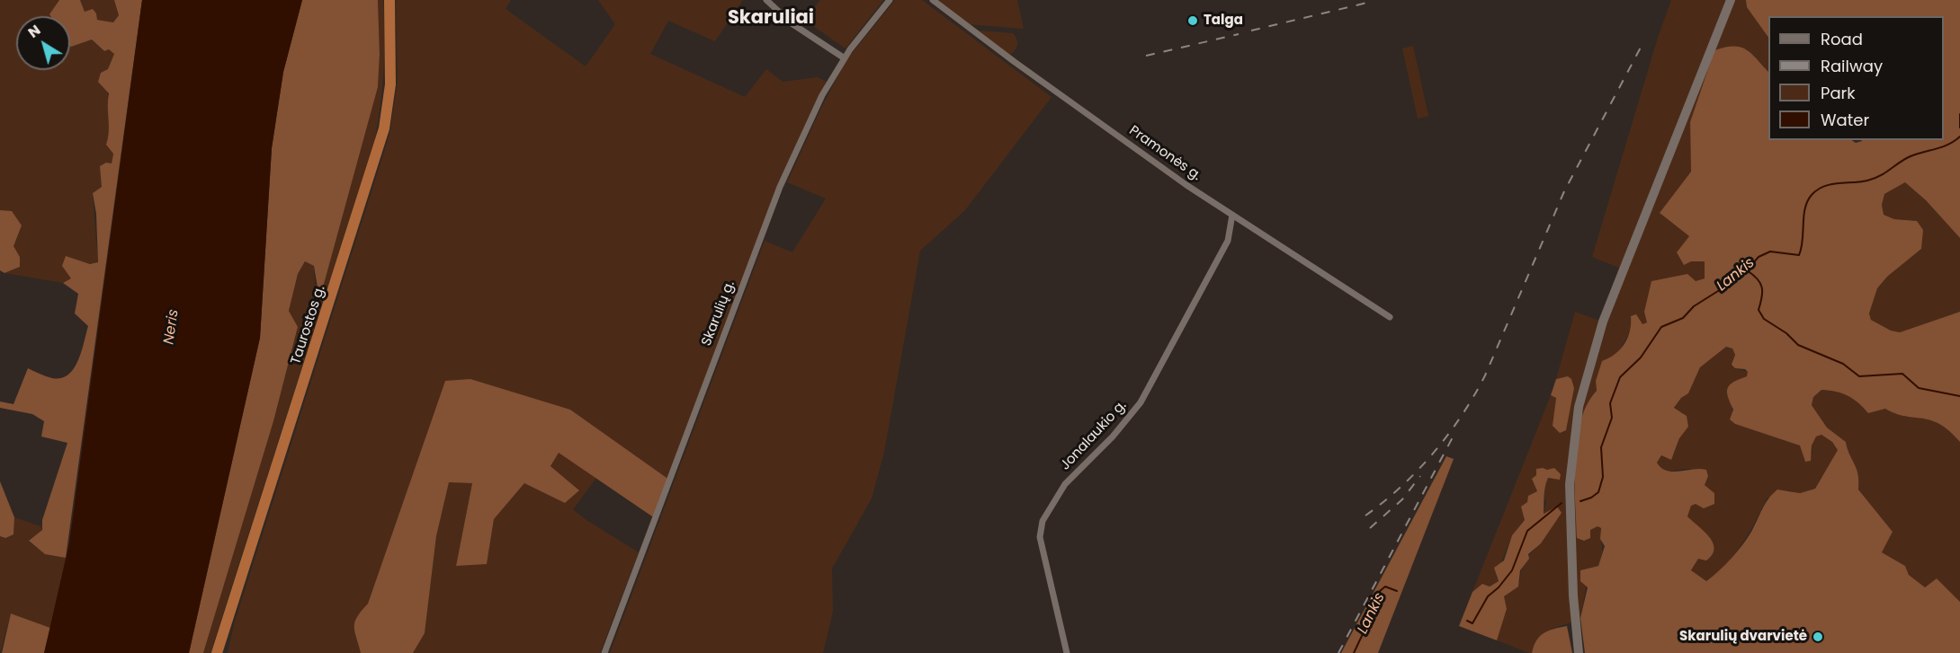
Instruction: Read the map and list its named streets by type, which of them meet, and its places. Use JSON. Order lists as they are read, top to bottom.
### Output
{
  "streets": {
    "highway": ["Taurostos g."],
    "street": ["Pramonės g.", "Skarulių g.", "Jonalaukio g."]
  },
  "crossings": [
    ["Pramonės g.", "Jonalaukio g."]
  ],
  "districts": ["Skaruliai"],
  "water": ["Lankis", "Neris"],
  "places": ["Talga", "Skarulių dvarvietė"],
  "legend": [
    "Road",
    "Railway",
    "Park",
    "Water"
  ],
  "north": "top left"
}
